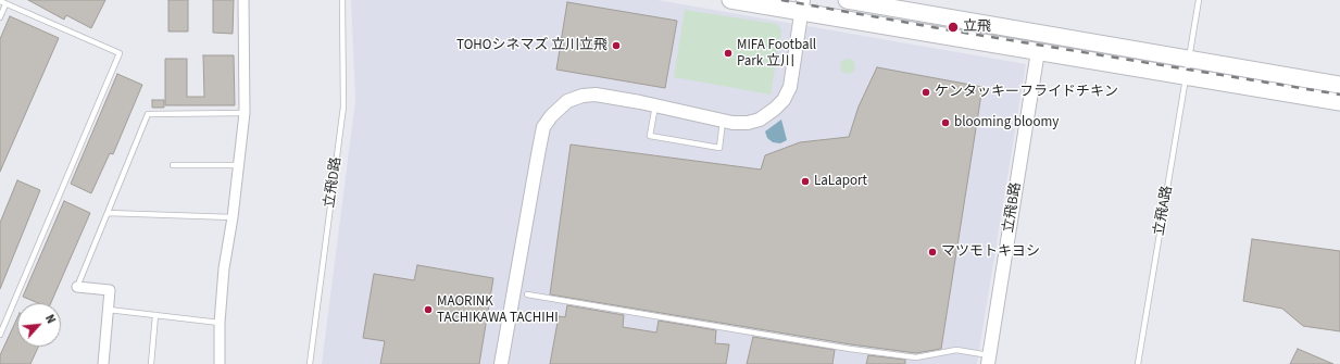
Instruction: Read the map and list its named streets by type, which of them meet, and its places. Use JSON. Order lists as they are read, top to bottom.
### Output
{
  "streets": {
    "street": ["立飛B路"],
    "lane": ["立飛D路", "立飛A路"]
  },
  "places": [
    "立飛",
    "TOHOシネマズ 立川立飛",
    "MIFA Football Park 立川",
    "ケンタッキーフライドチキン",
    "blooming bloomy",
    "LaLaport",
    "マツモトキヨシ",
    "MAORINK TACHIKAWA TACHIHI"
  ],
  "north": "top right"
}
